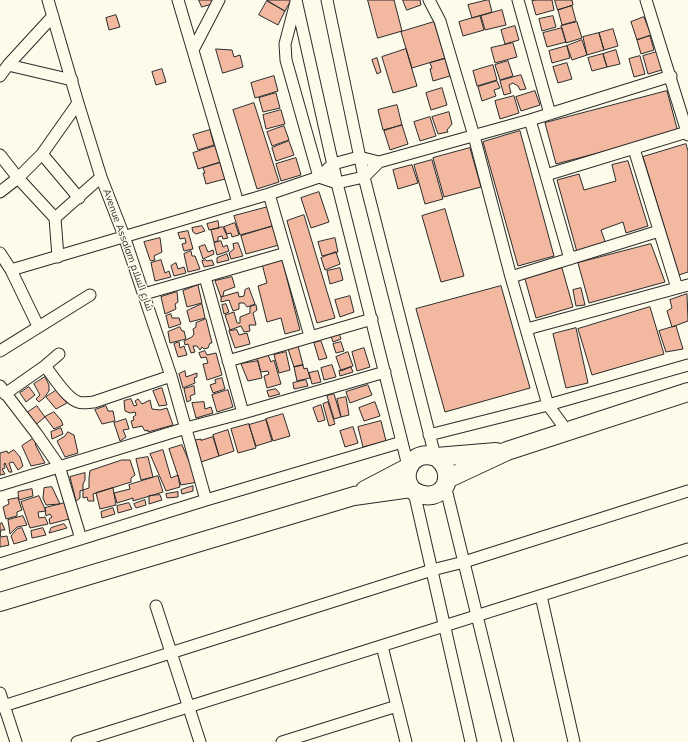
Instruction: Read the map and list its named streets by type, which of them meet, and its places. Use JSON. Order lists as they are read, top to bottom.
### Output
{
  "streets": {
    "street": ["Avenue Assalam شارع السلام"]
  }
}
